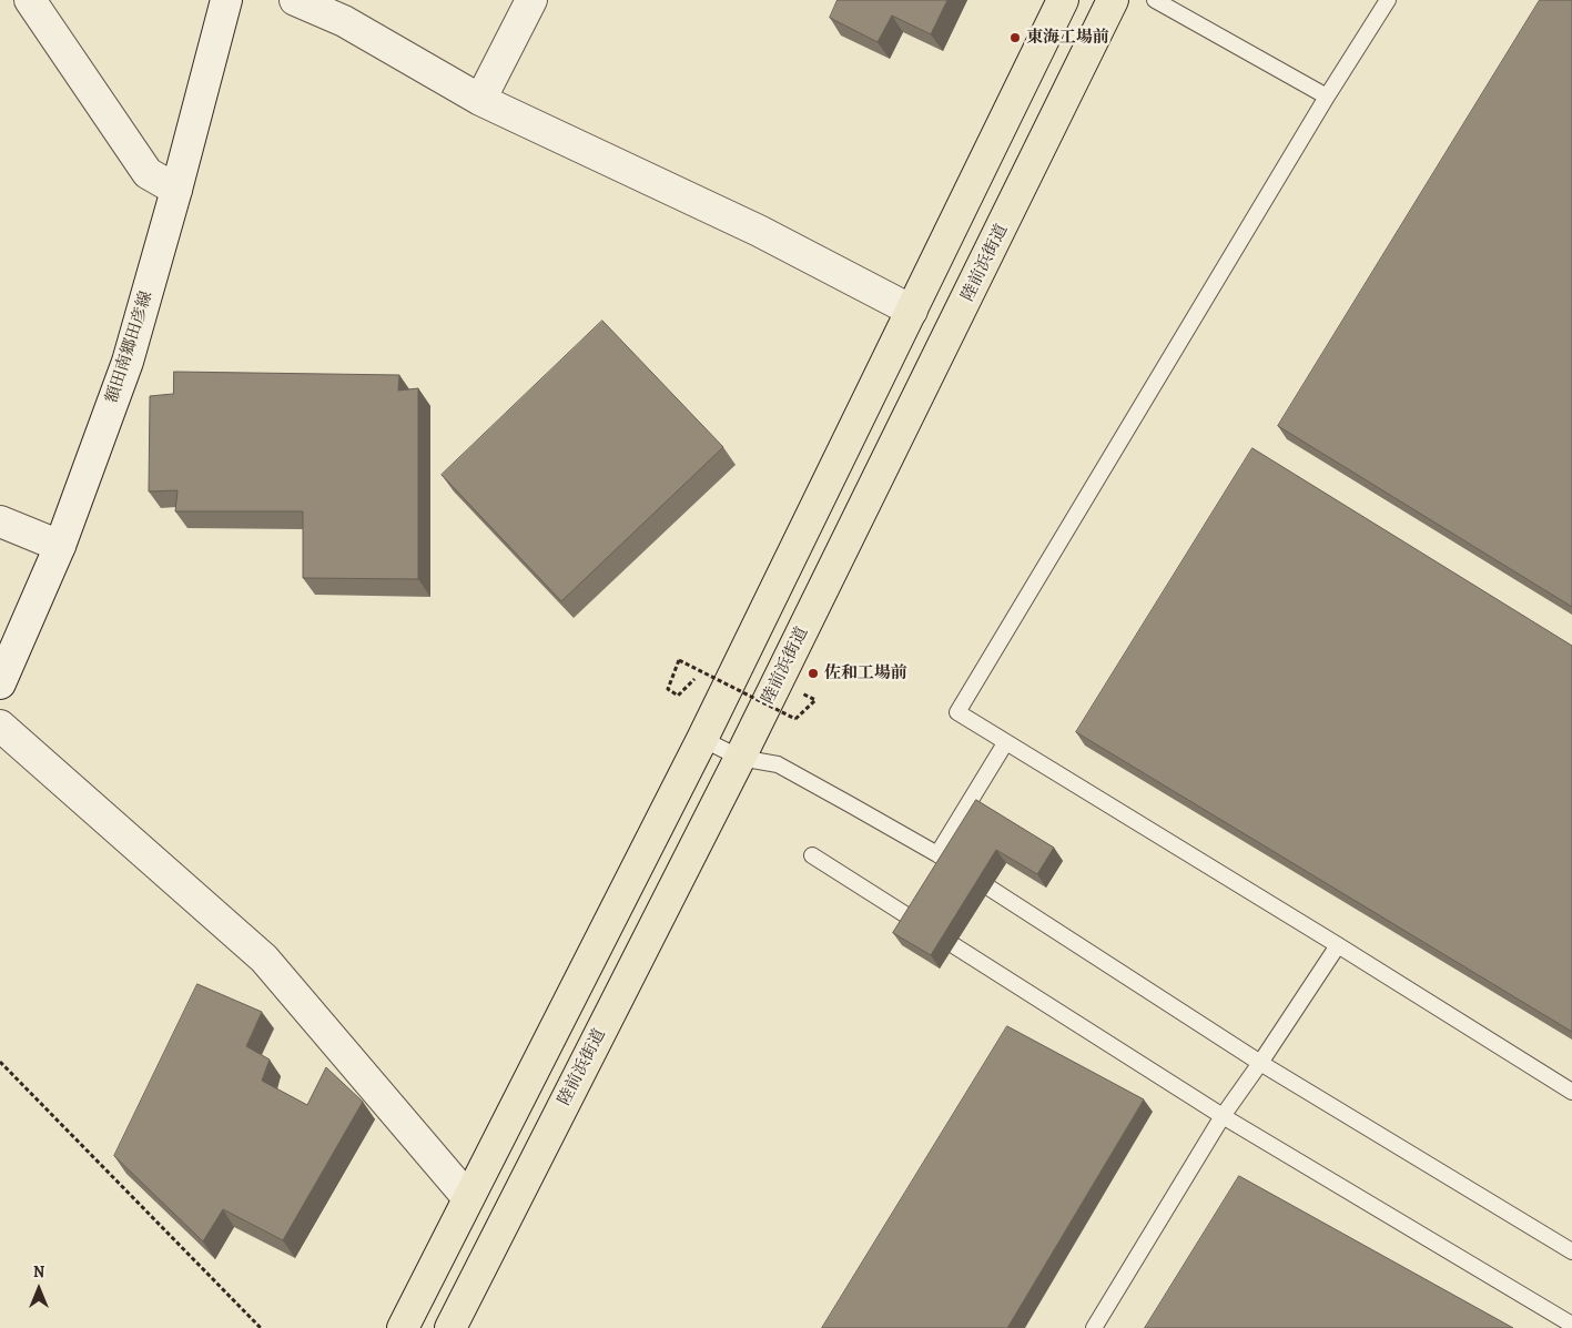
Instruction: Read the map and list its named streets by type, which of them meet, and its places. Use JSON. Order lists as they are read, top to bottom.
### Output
{
  "streets": {
    "highway": ["陸前浜街道"],
    "street": ["額田南郷田彦線"]
  },
  "places": ["東海工場前", "佐和工場前"],
  "north": "top"
}
